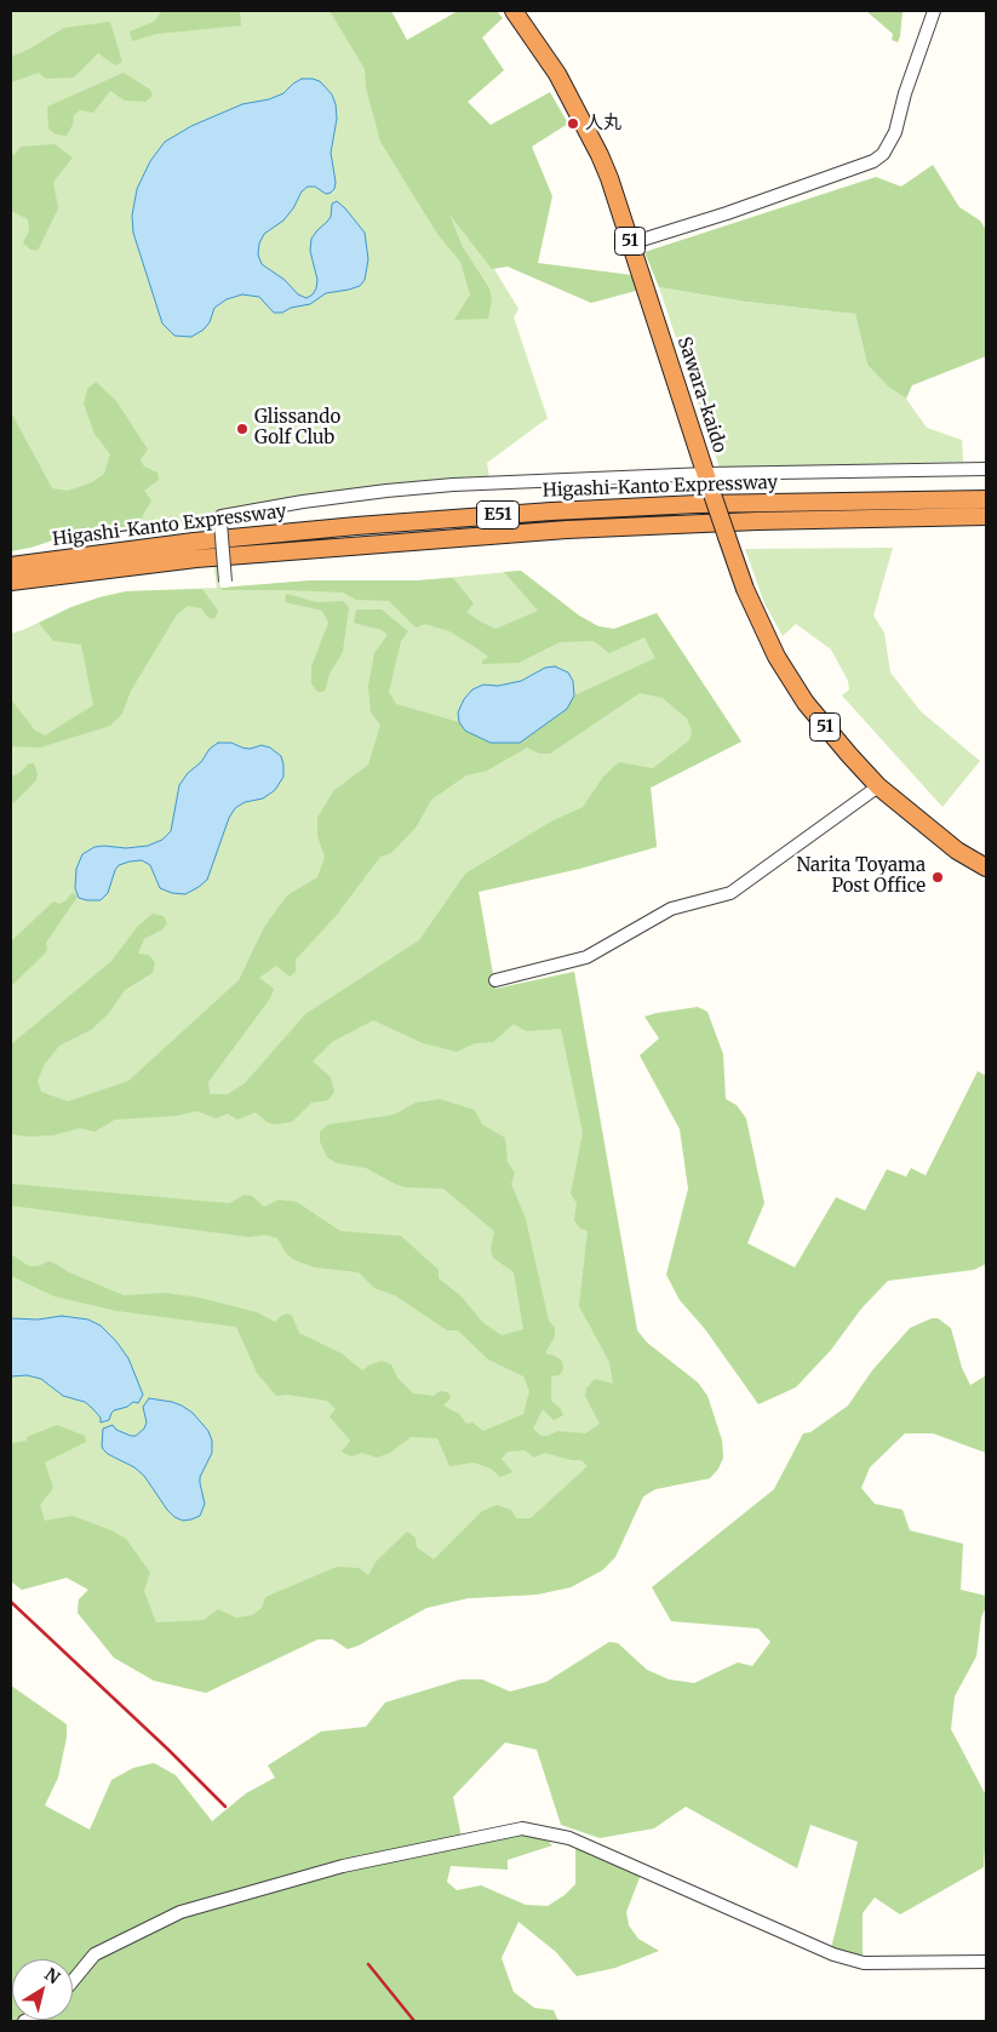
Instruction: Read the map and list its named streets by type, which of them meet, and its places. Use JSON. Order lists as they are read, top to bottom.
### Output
{
  "streets": {
    "highway": [
      "51",
      "Sawara-kaido",
      "Higashi-Kanto Expressway",
      "E51"
    ]
  },
  "places": ["人丸", "Glissando Golf Club", "Narita Toyama Post Office"],
  "north": "top right"
}
